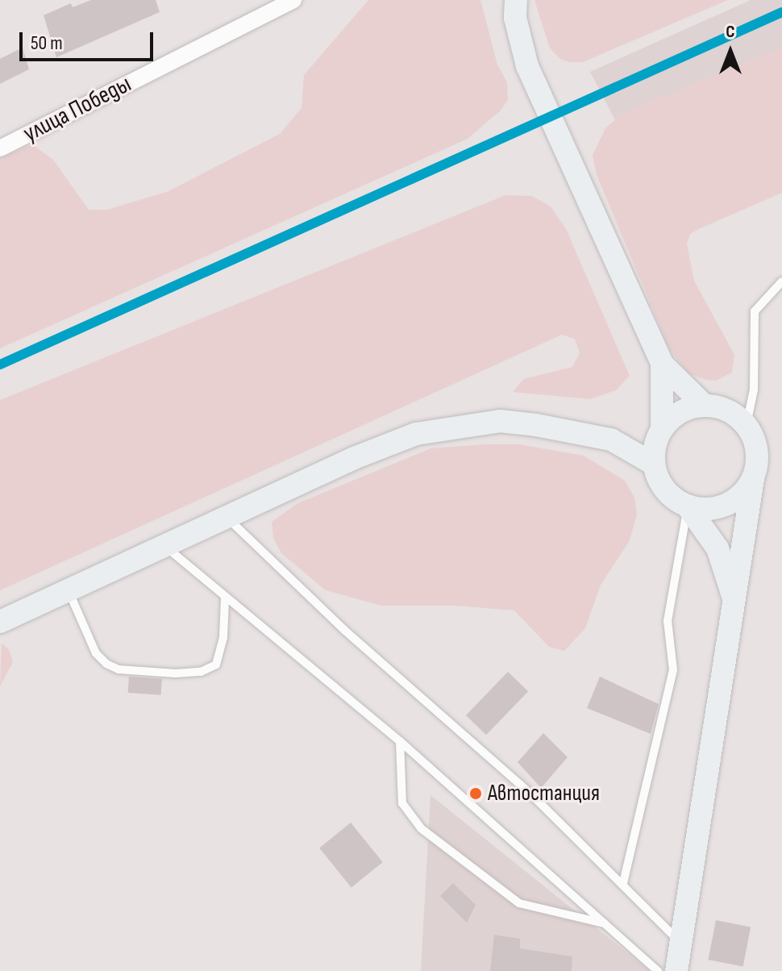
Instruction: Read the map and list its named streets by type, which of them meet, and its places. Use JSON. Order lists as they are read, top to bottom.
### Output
{
  "streets": {
    "street": ["улица Победы"]
  },
  "places": ["Автостанция"],
  "scale_bar": "50 m",
  "north": "top"
}
